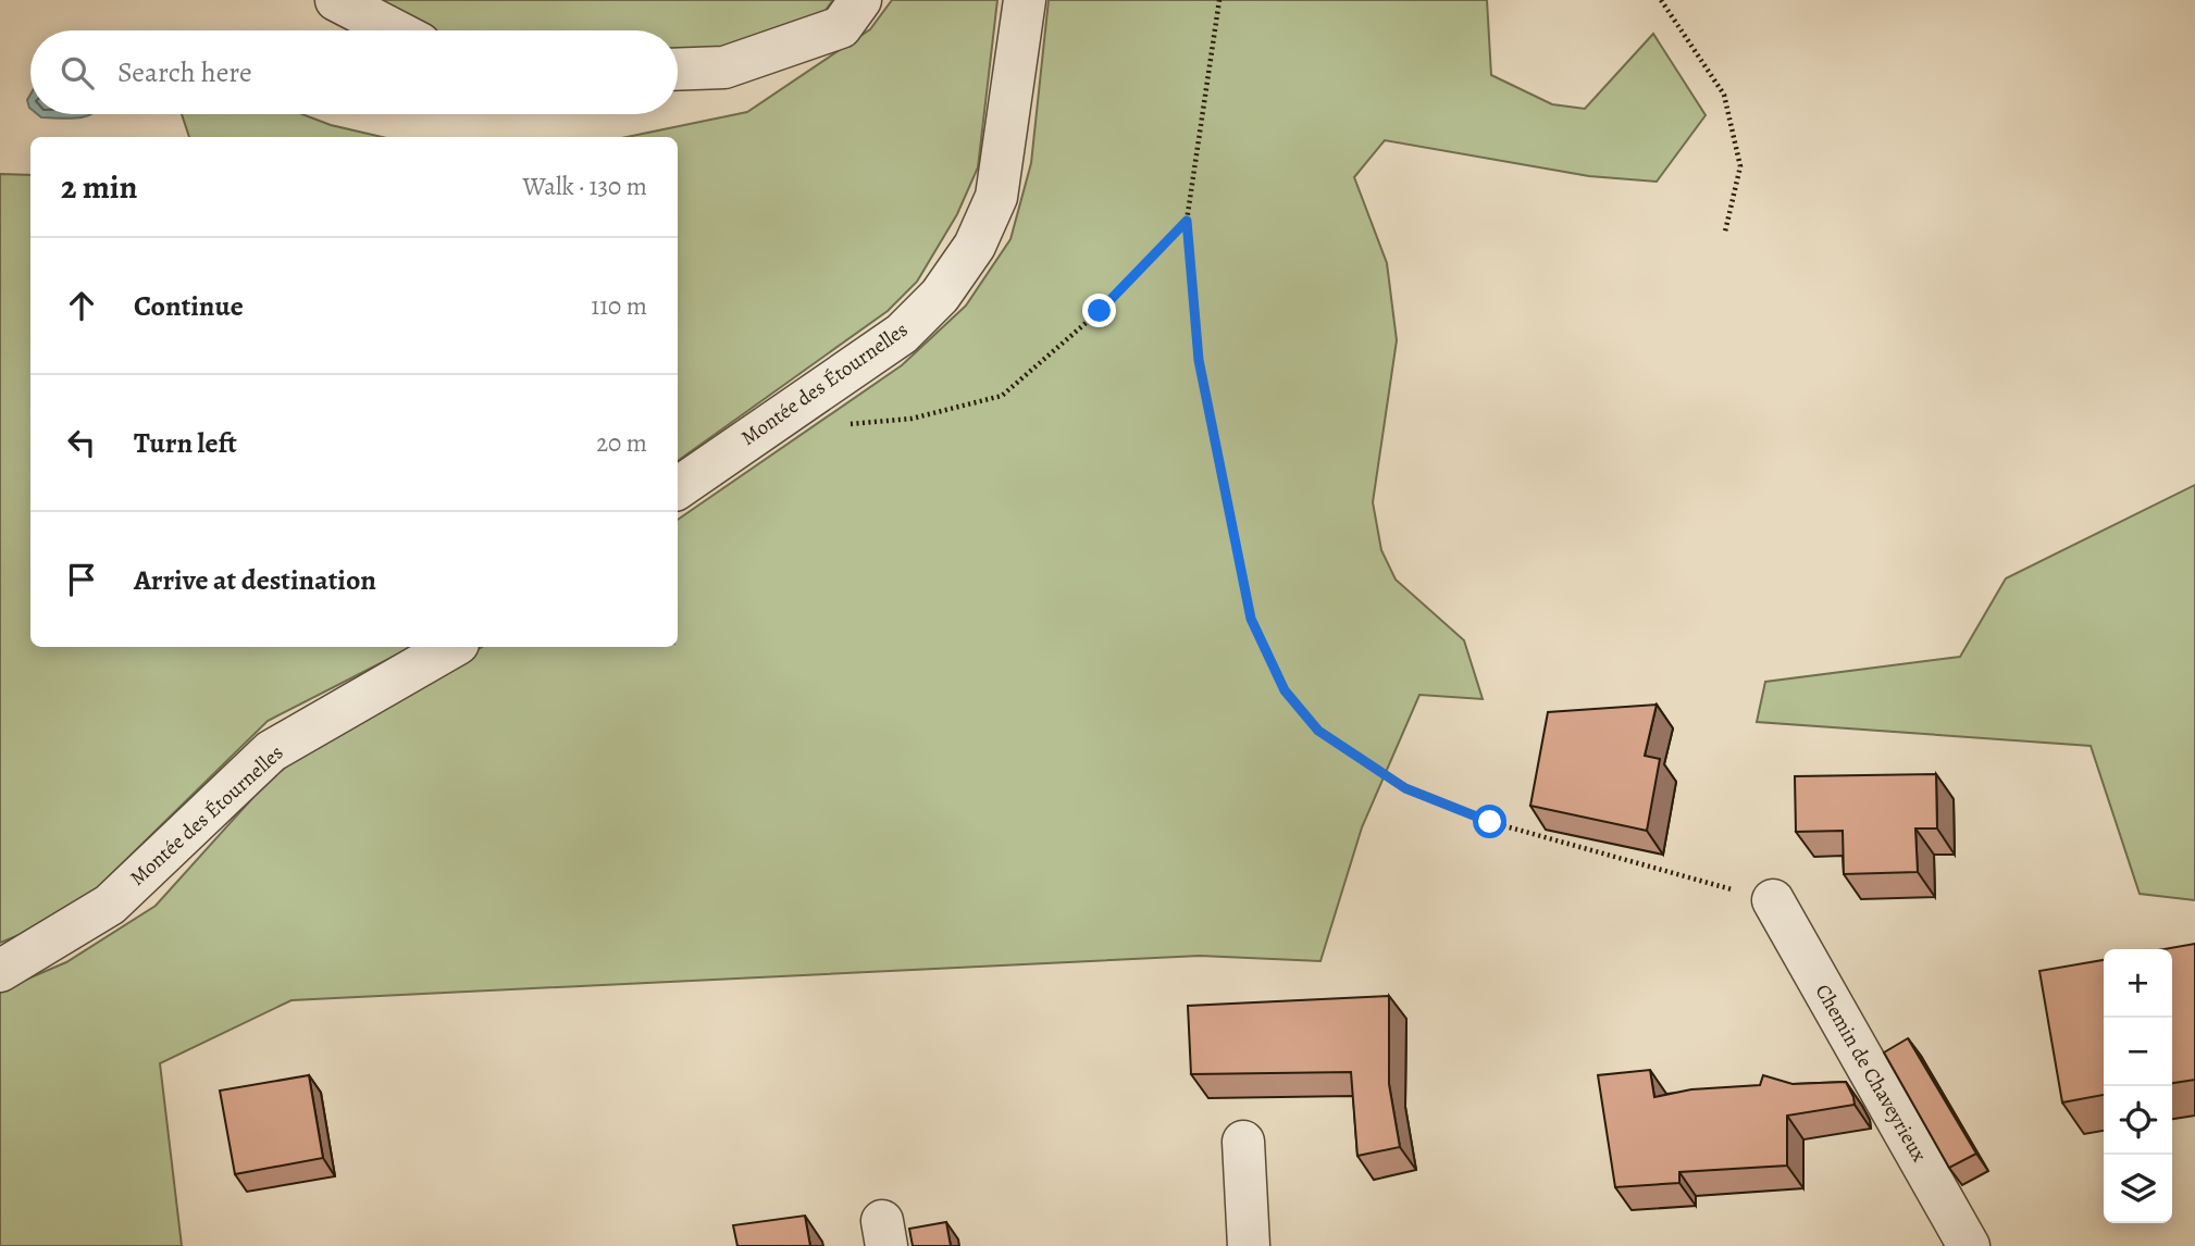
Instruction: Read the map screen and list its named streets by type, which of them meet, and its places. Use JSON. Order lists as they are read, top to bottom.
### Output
{
  "streets": {
    "street": ["Montée des Étournelles", "Chemin de Chaveyrieux"]
  },
  "page": {
    "search": "Search here",
    "heading": ["2 min", "Walk · 130 m"],
    "list": [
      ["Continue", "110 m"],
      ["Turn left", "20 m"],
      "Arrive at destination"
    ],
    "map_buttons": ["+", "−"]
  }
}
